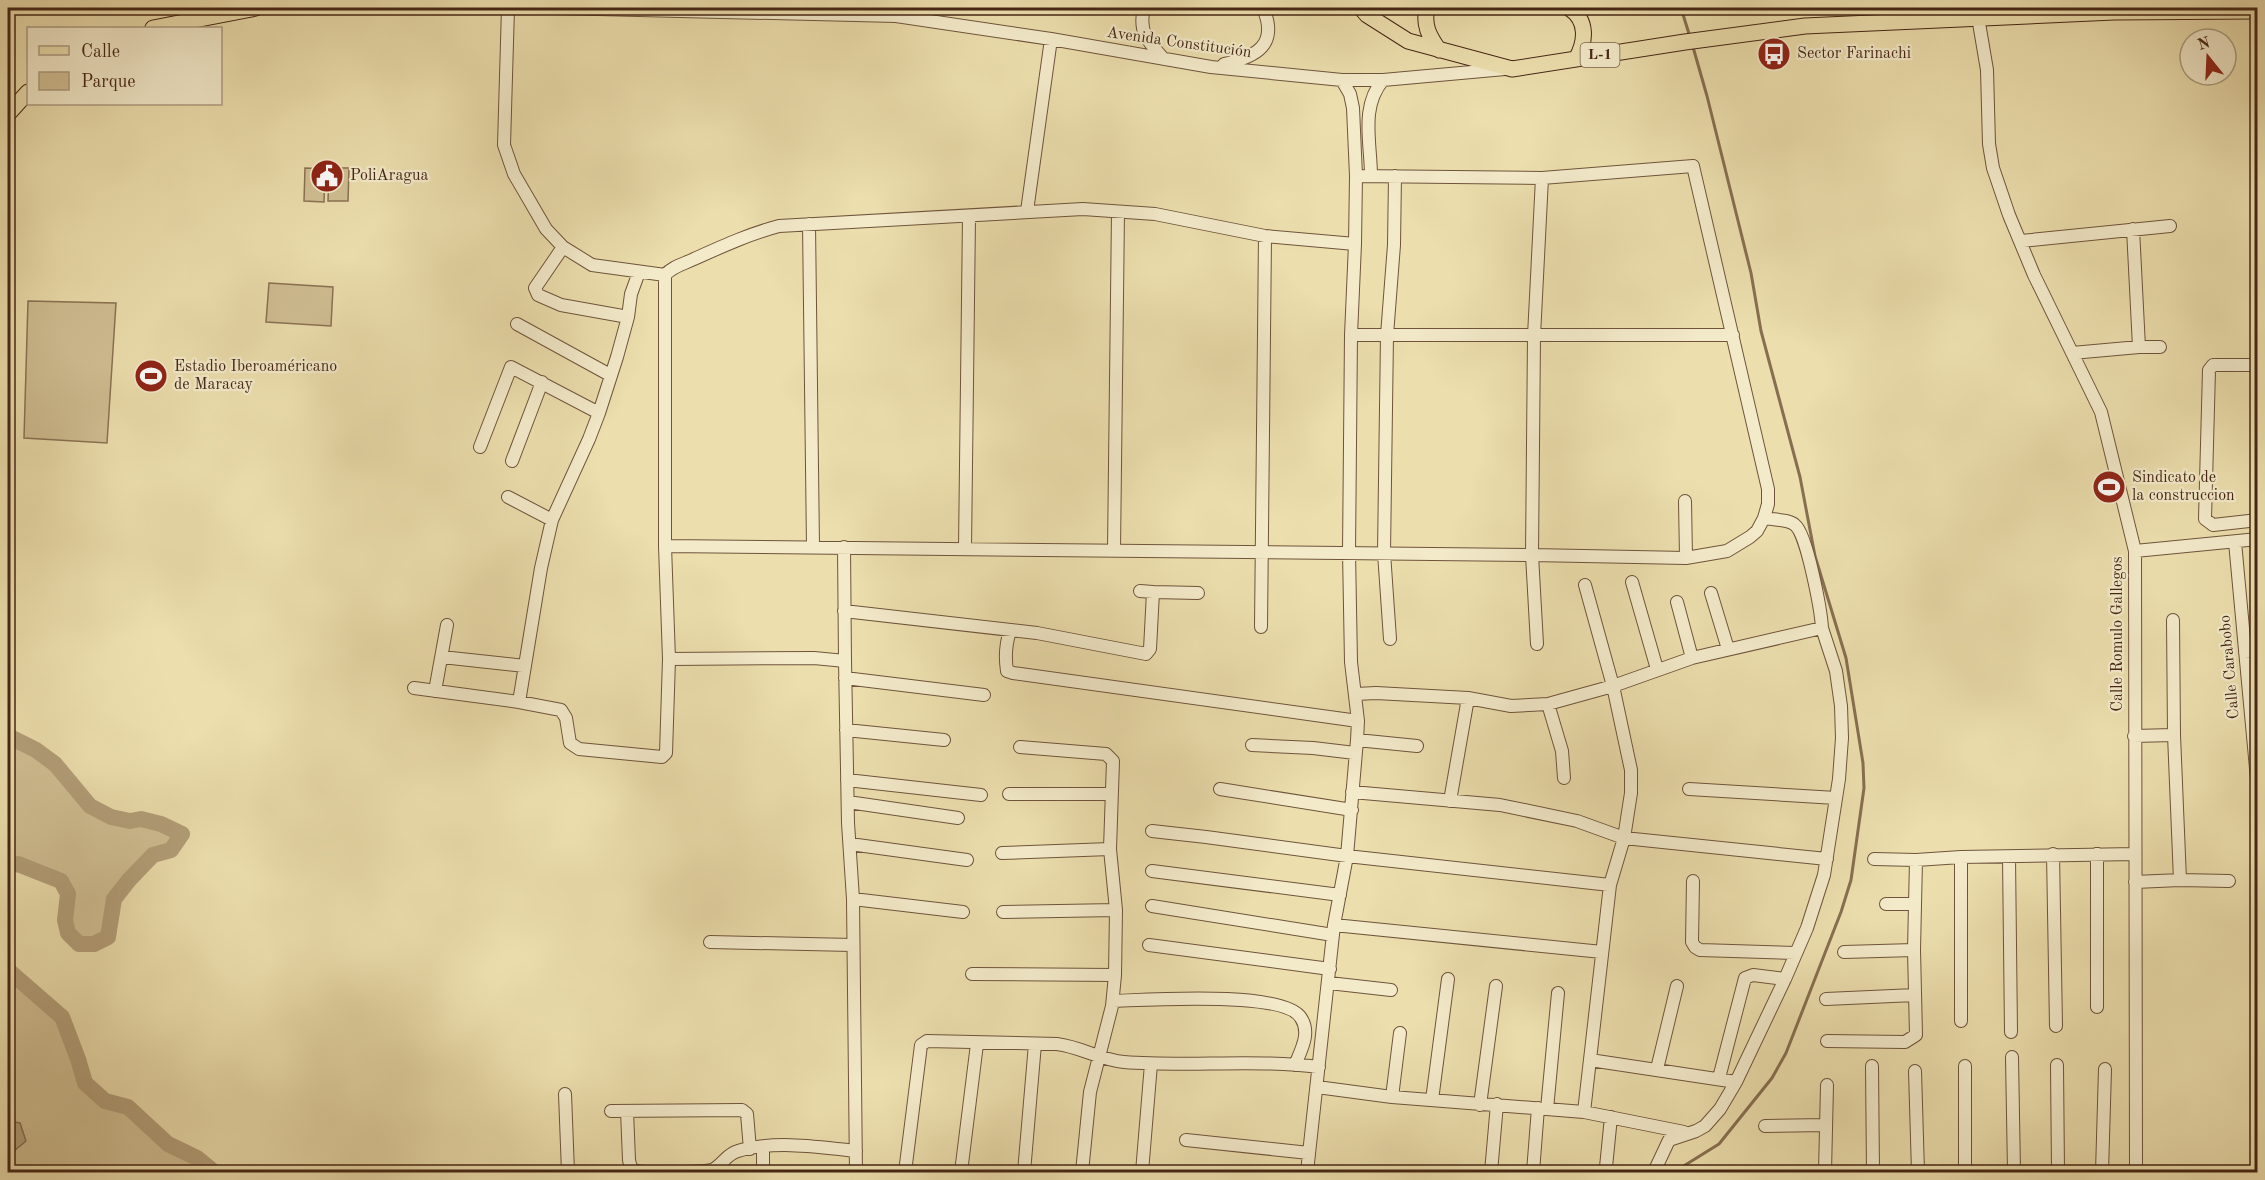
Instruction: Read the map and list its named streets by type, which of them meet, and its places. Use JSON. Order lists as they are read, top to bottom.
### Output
{
  "streets": {
    "main road": ["L-1"],
    "street": ["Avenida Constitución", "Calle Romulo Gallegos", "Calle Carabobo"]
  },
  "crossings": [
    ["Avenida Constitución", "L-1"],
    ["L-1", "Calle Romulo Gallegos"]
  ],
  "places": {
    "bus stop": ["Sector Farinachi"],
    "public building": ["PoliAragua"],
    "sports": ["Estadio Iberoaméricano de Maracay", "Sindicato de la construccion"]
  },
  "legend": ["Calle", "Parque"],
  "north": "top"
}
